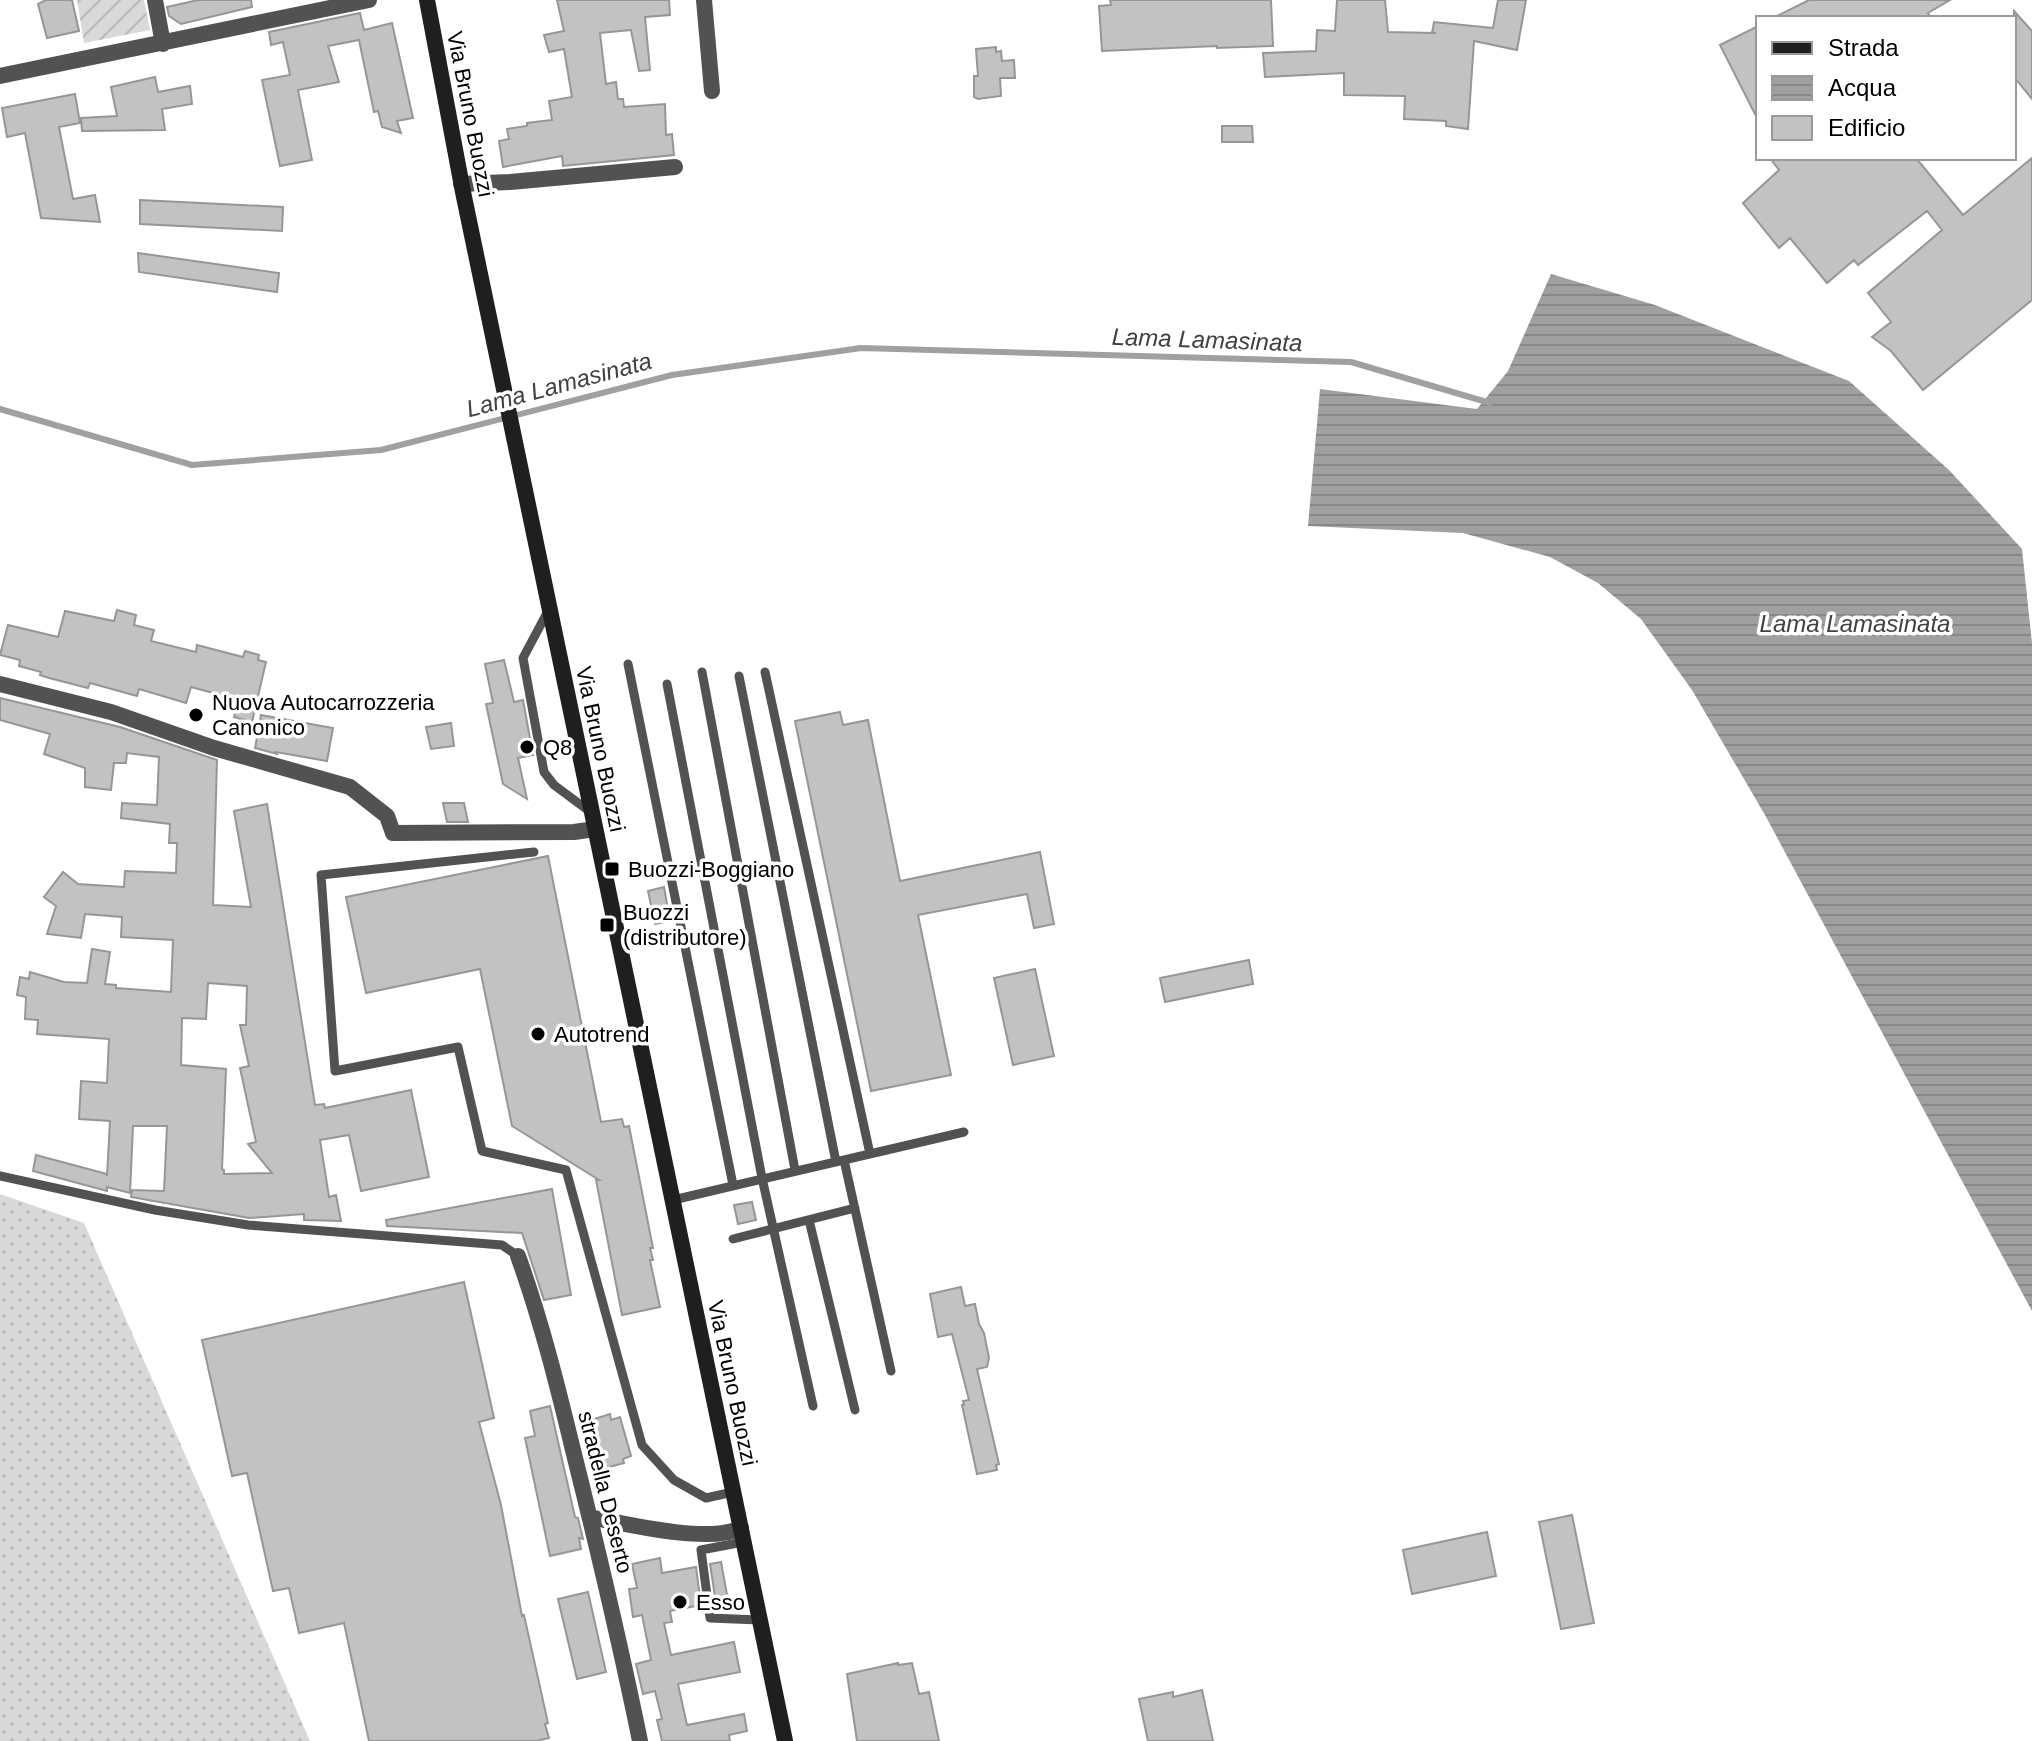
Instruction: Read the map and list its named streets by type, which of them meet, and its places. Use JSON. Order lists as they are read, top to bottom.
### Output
{
  "streets": {
    "main road": ["Via Bruno Buozzi"],
    "street": ["stradella Deserto"]
  },
  "water": ["Lama Lamasinata"],
  "places": {
    "other": [
      "Nuova Autocarrozzeria Canonico",
      "Q8",
      "Autotrend",
      "Esso"
    ],
    "transit": ["Buozzi-Boggiano", "Buozzi (distributore)"]
  },
  "legend": ["Strada", "Acqua", "Edificio"]
}
